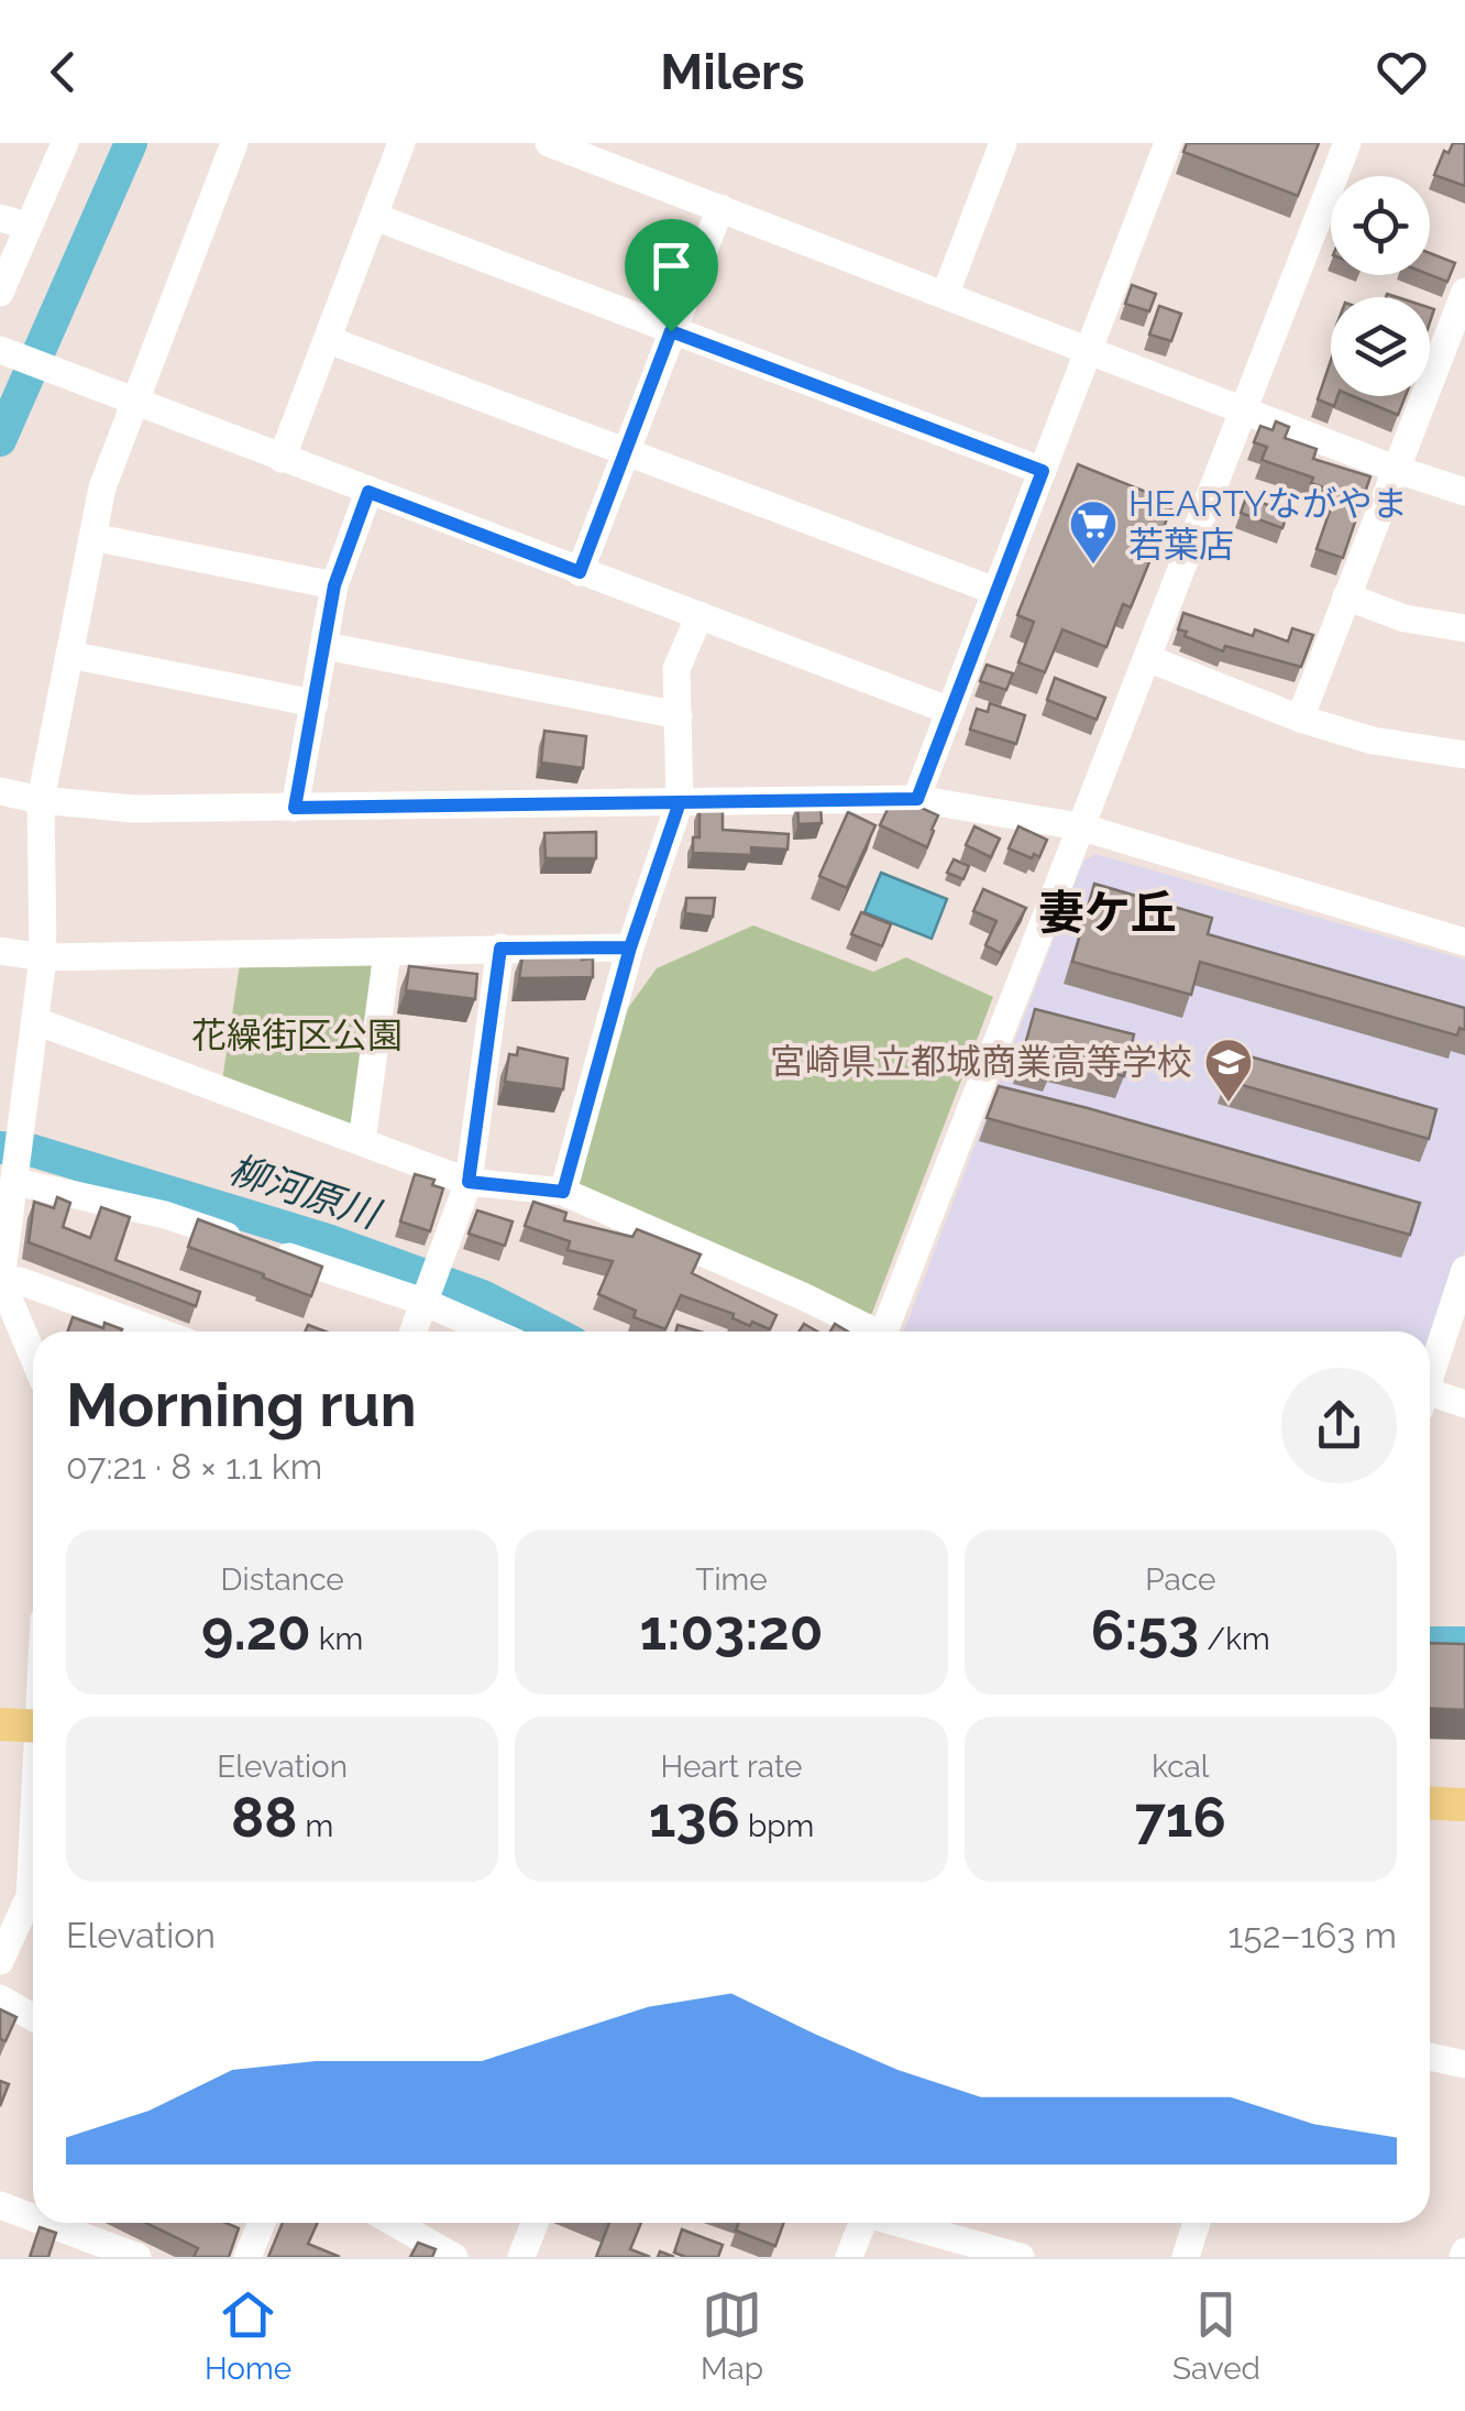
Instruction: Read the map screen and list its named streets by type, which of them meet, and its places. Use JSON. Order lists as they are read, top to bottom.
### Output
{
  "districts": ["妻ケ丘"],
  "water": ["柳河原川"],
  "parks": ["花繰街区公園"],
  "places": {
    "supermarket": ["HEARTYながやま 若葉店"],
    "school or university": ["宮崎県立都城商業高等学校"]
  },
  "page": {
    "header": "Milers",
    "heading": ["Morning run", "07:21 · 8 × 1.1 km"],
    "stats": [
      ["Distance", "9.20 km"],
      ["Time", "1:03:20"],
      ["Pace", "6:53 /km"],
      ["Elevation", "88 m"],
      ["Heart rate", "136 bpm"],
      ["kcal", "716"]
    ],
    "chart": ["Elevation", "152–163 m"],
    "tabs": ["Home", "Map", "Saved"]
  }
}
